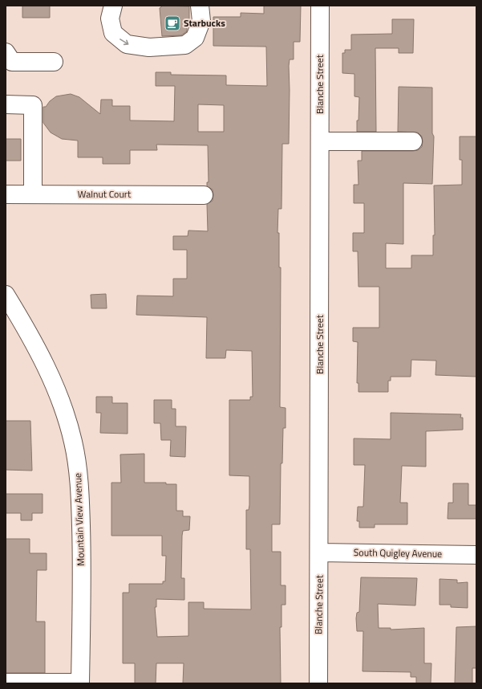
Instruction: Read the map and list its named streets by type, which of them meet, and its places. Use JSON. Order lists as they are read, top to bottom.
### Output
{
  "streets": {
    "street": [
      "Blanche Street",
      "Walnut Court",
      "Mountain View Avenue",
      "South Quigley Avenue"
    ]
  },
  "crossings": [
    ["Blanche Street", "South Quigley Avenue"]
  ],
  "places": {
    "cafe": ["Starbucks"]
  }
}
